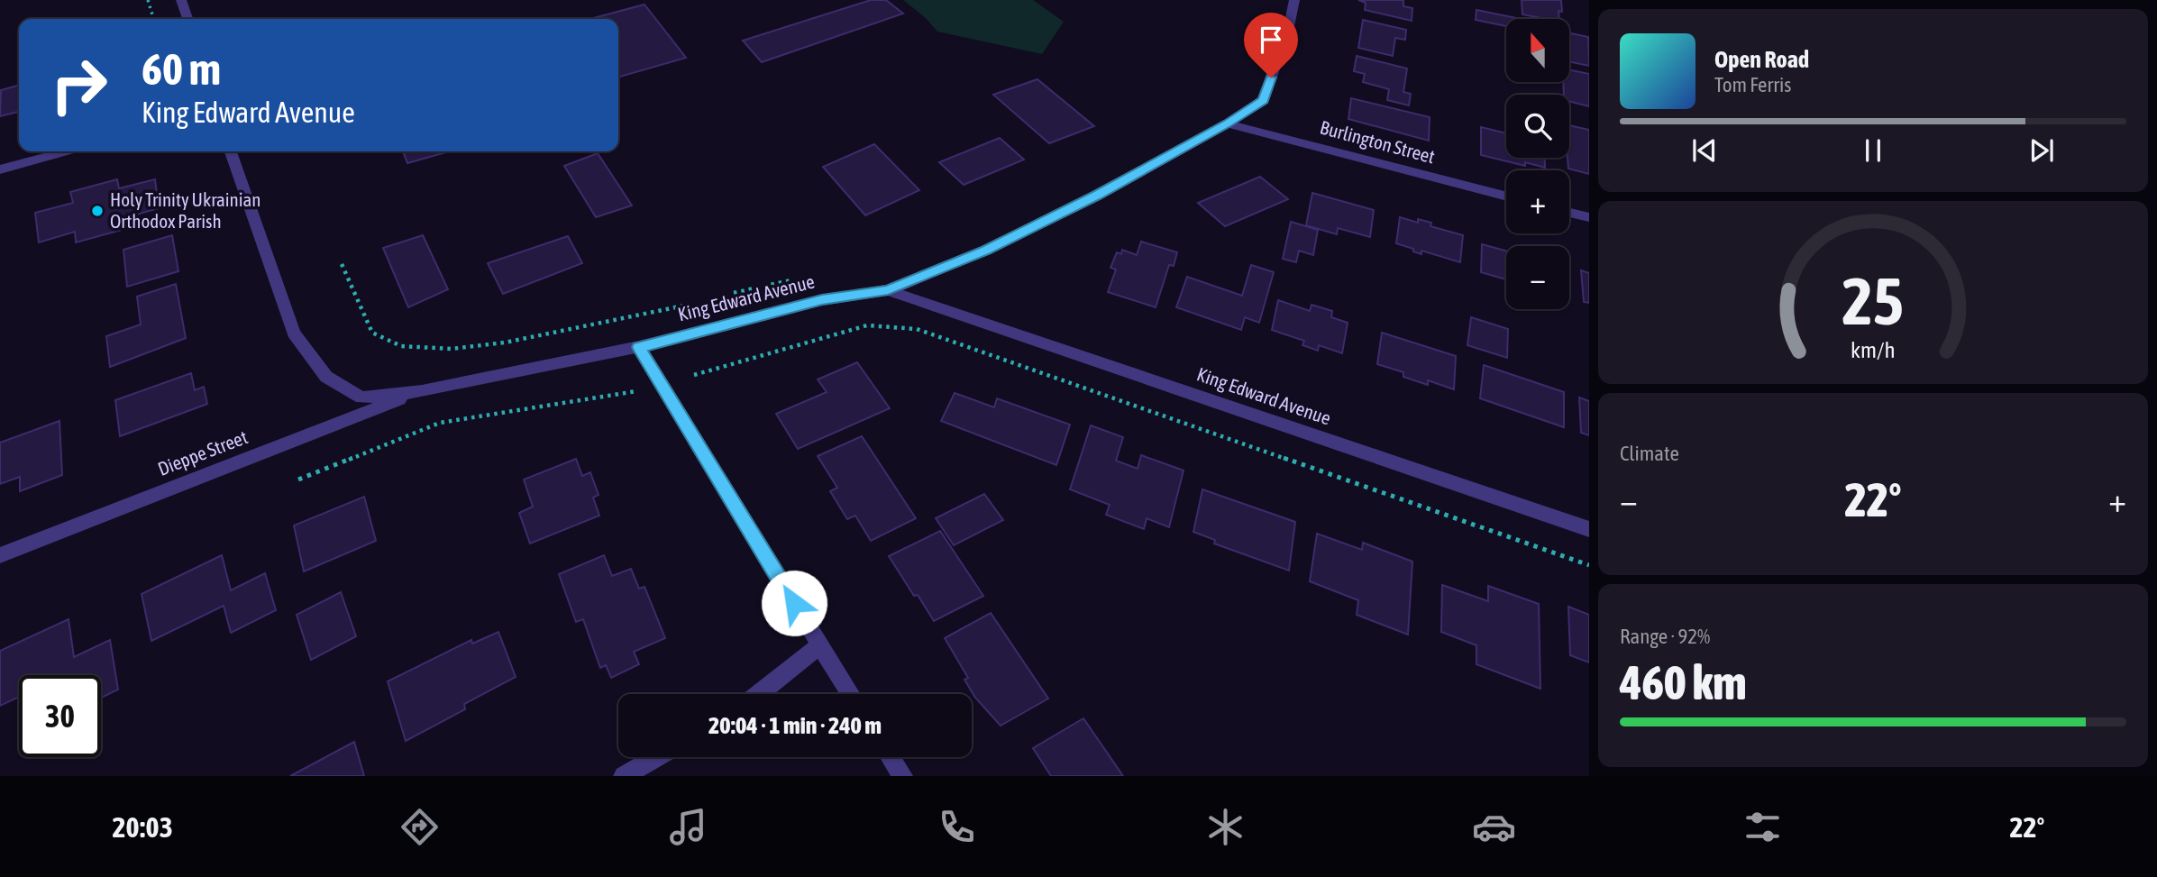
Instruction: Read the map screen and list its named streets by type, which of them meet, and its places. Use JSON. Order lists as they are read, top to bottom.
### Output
{
  "streets": {
    "street": ["Burlington Street", "King Edward Avenue", "Dieppe Street"]
  },
  "crossings": [
    ["King Edward Avenue", "Dieppe Street"]
  ],
  "places": ["Holy Trinity Ukrainian Orthodox Parish"],
  "north": "top",
  "page": {
    "map_buttons": ["+", "−"],
    "turn": ["60 m", "King Edward Avenue"],
    "song": ["Open Road", "Tom Ferris"],
    "tile": [
      "Climate",
      ["Range · 92%", "460 km"]
    ],
    "heat": ["−", "22°", "+"],
    "limit": "30",
    "trip": "20:04 · 1 min · 240 m",
    "tabs": ["20:03", "22°"],
    "gauge": ["25", "km/h"]
  }
}
